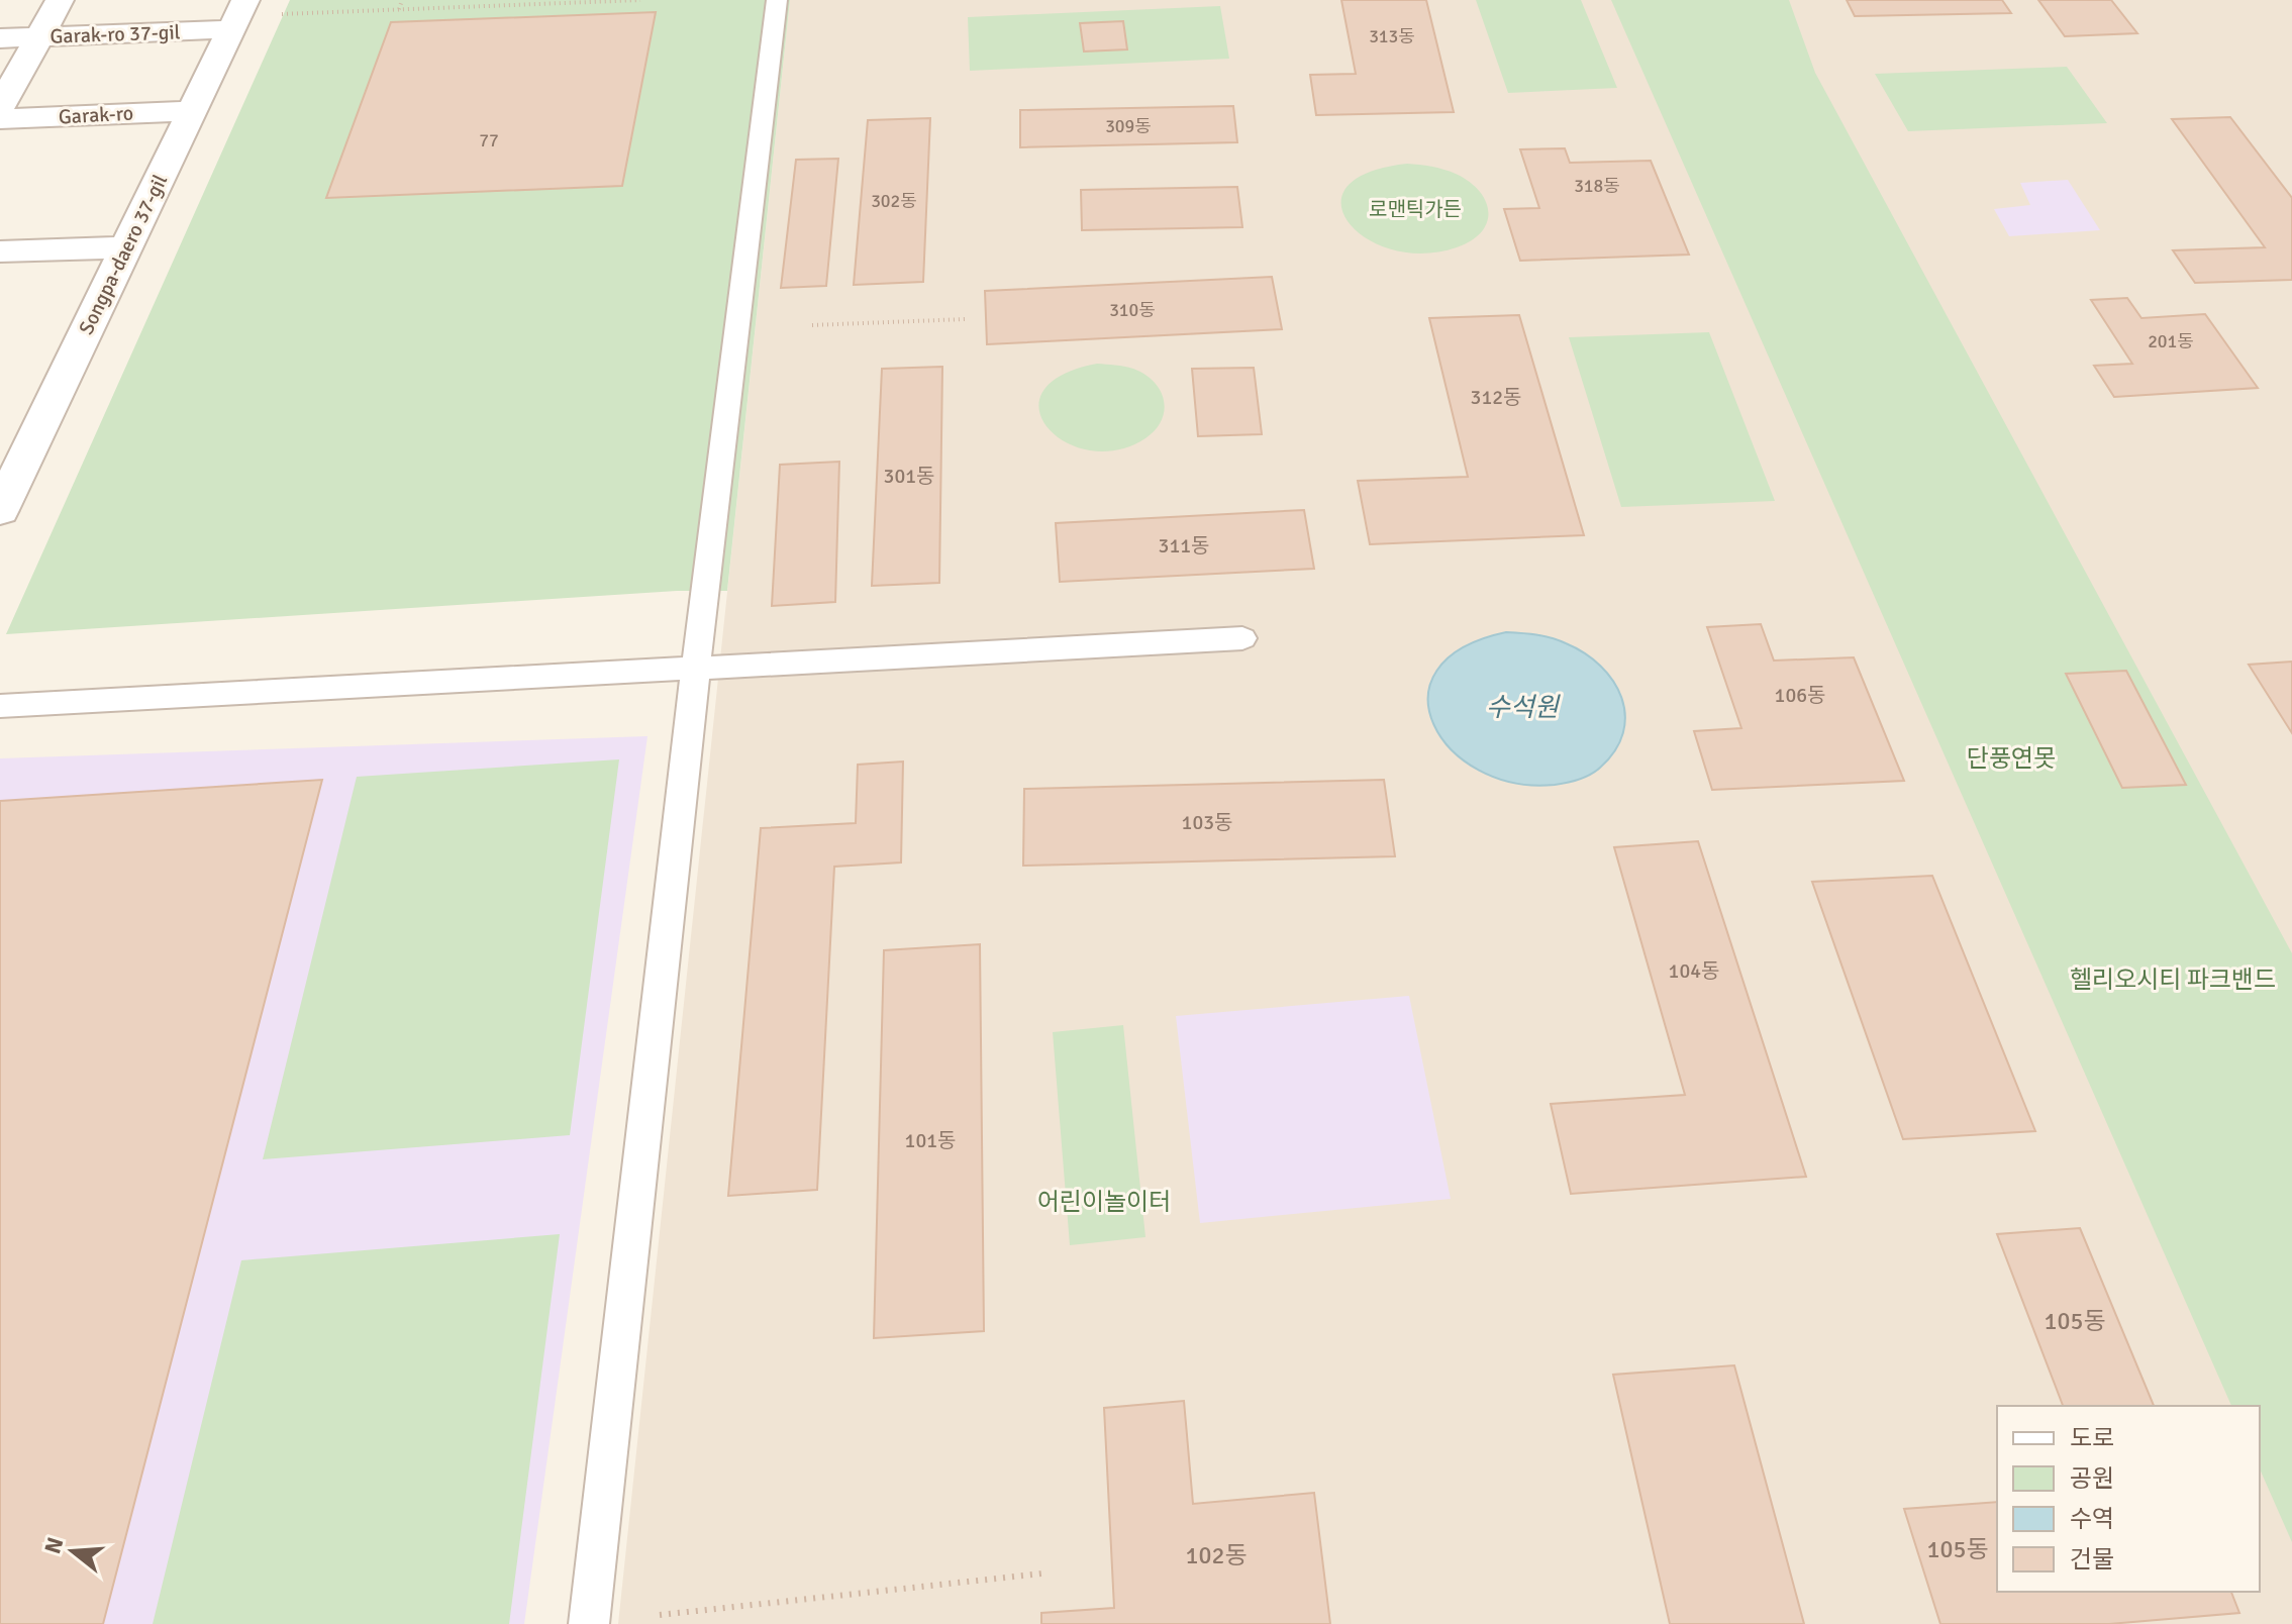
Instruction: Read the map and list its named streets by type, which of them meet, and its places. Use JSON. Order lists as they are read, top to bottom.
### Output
{
  "streets": {
    "street": ["Garak-ro 37-gil", "Garak-ro", "Songpa-daero 37-gil"]
  },
  "crossings": [
    ["Garak-ro 37-gil", "Songpa-daero 37-gil"],
    ["Garak-ro", "Songpa-daero 37-gil"]
  ],
  "water": ["수석원"],
  "parks": [
    "로맨틱가든",
    "단풍연못",
    "헬리오시티 파크밴드",
    "어린이놀이터"
  ],
  "house_numbers": [
    "313동",
    "309동",
    "77",
    "318동",
    "302동",
    "310동",
    "201동",
    "312동",
    "301동",
    "311동",
    "106동",
    "103동",
    "104동",
    "101동",
    "105동",
    "105동",
    "102동"
  ],
  "legend": [
    "도로",
    "공원",
    "수역",
    "건물"
  ],
  "north": "left"
}
